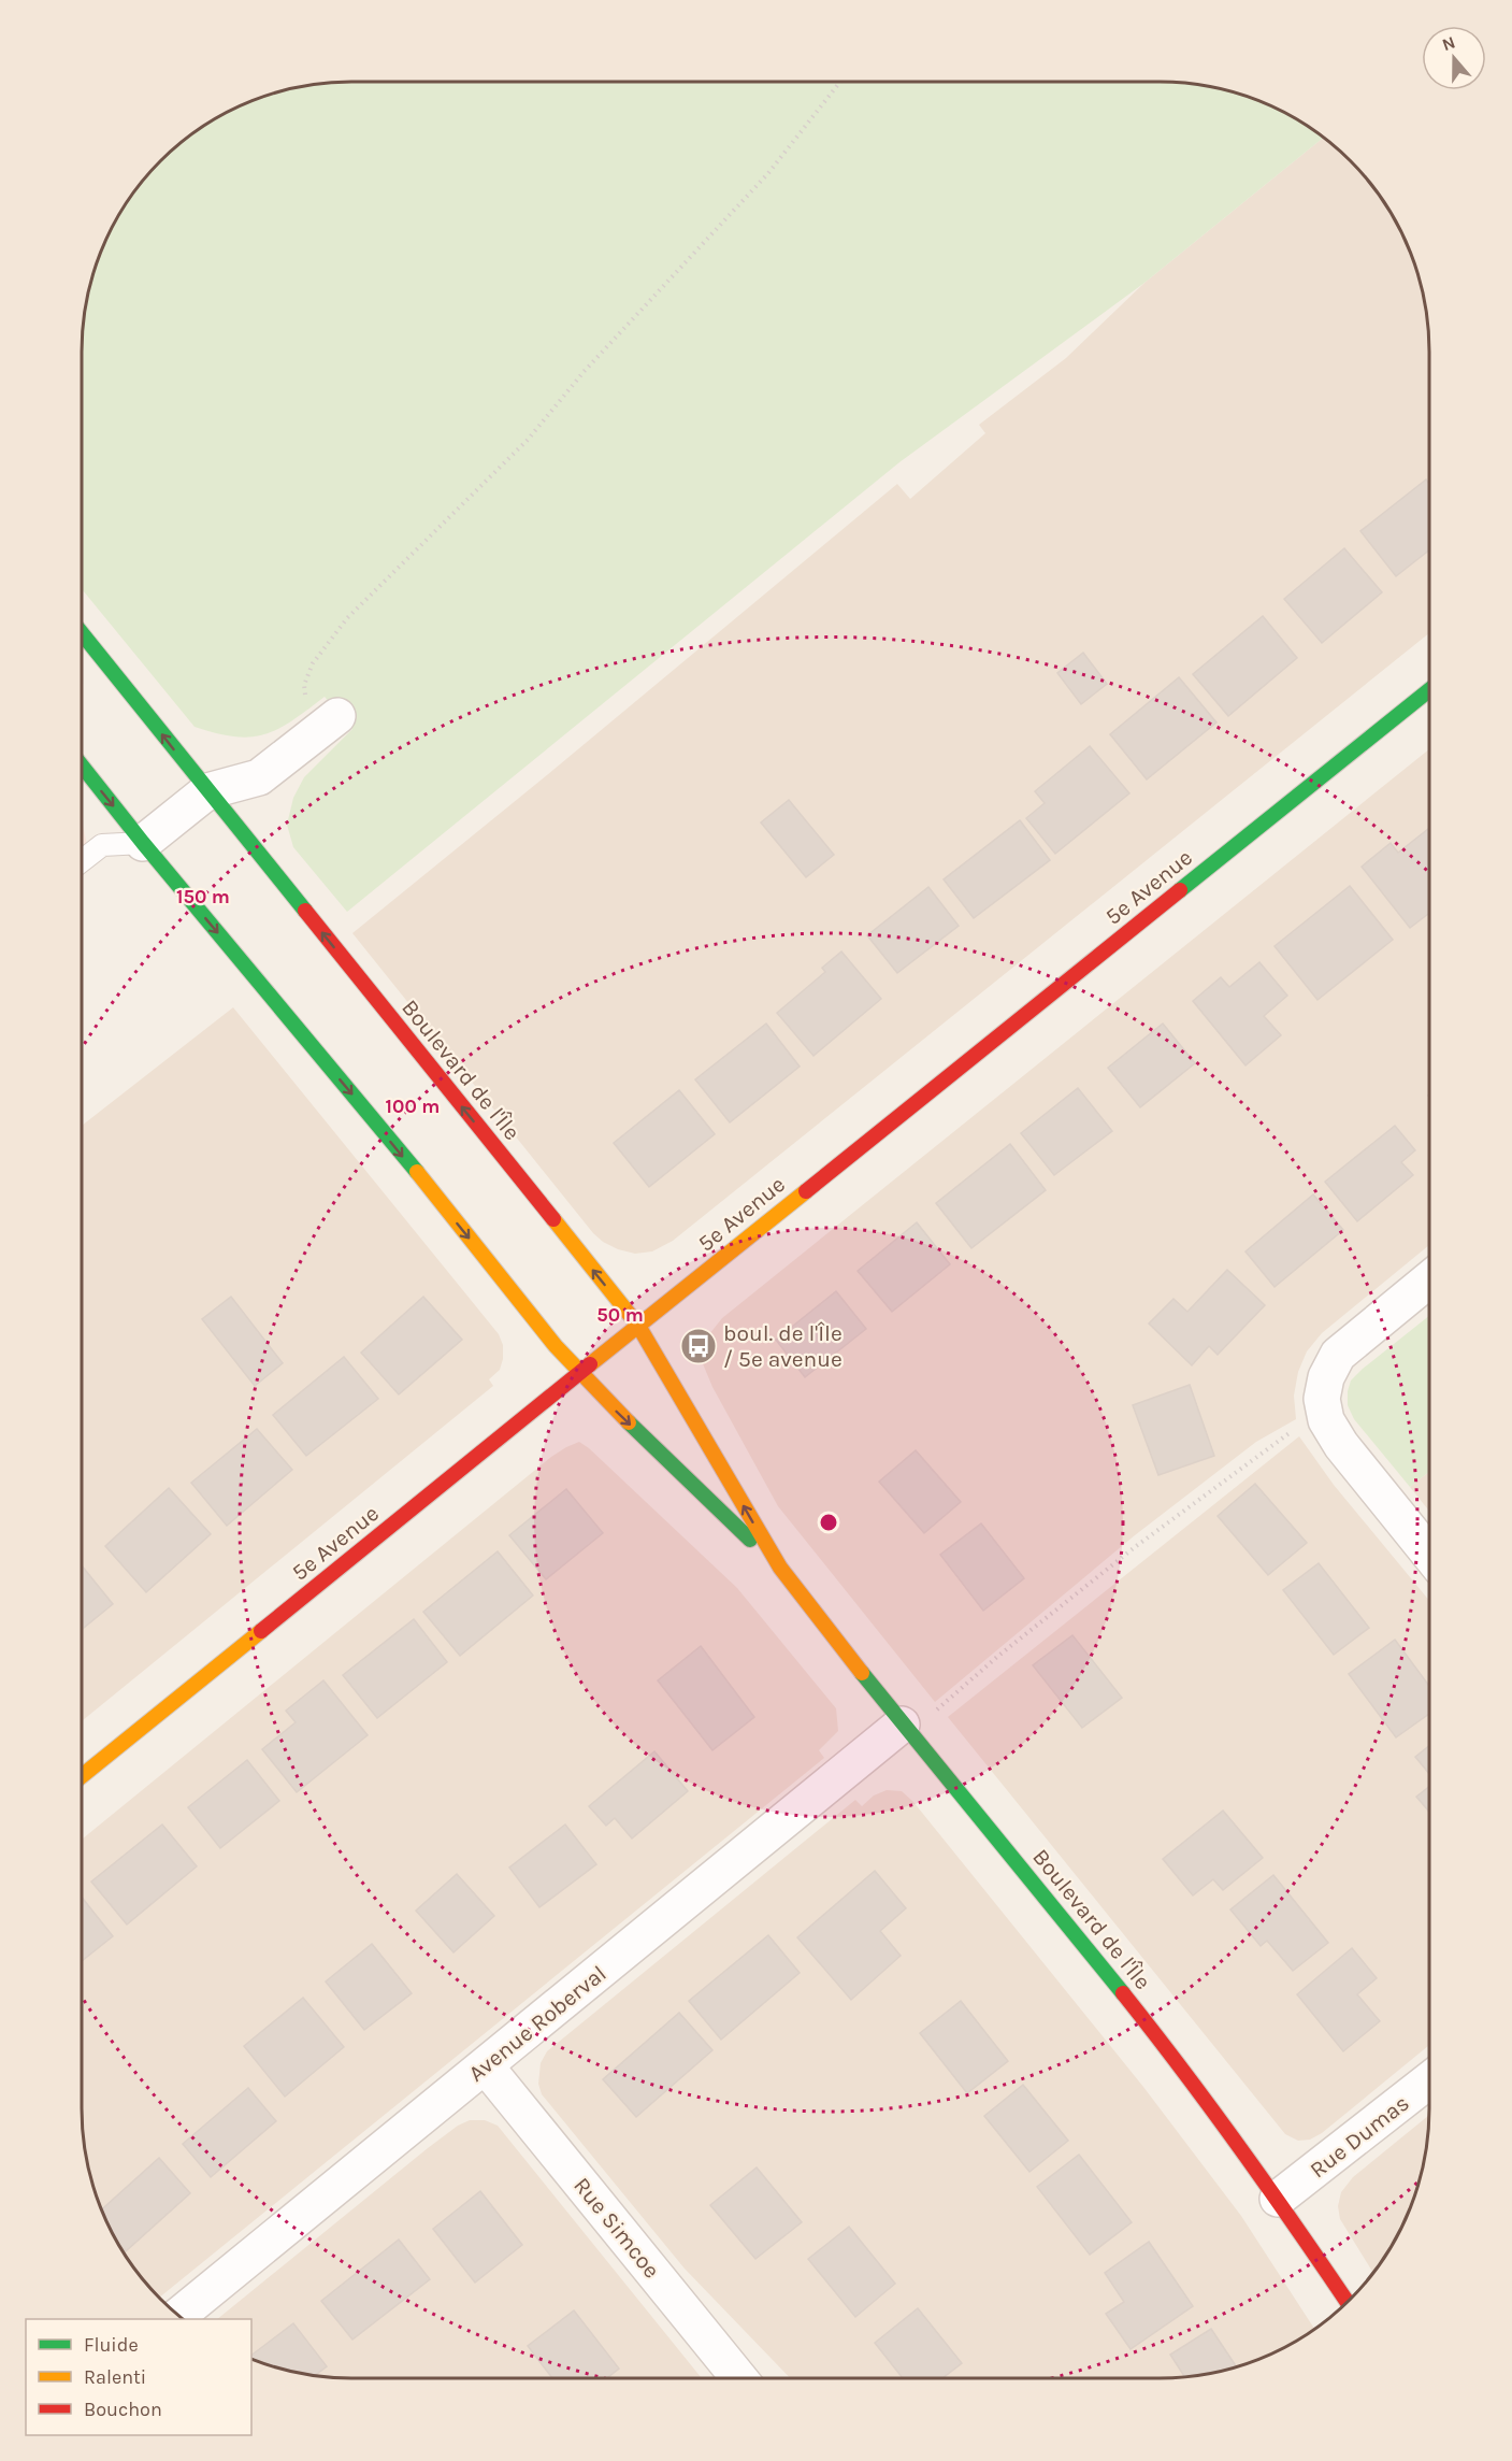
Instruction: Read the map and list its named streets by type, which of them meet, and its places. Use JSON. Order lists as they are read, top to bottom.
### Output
{
  "streets": {
    "street": [
      "5e Avenue",
      "Boulevard de l'Île",
      "Avenue Roberval",
      "Rue Dumas",
      "Rue Simcoe"
    ]
  },
  "crossings": [
    ["5e Avenue", "Boulevard de l'Île"],
    ["Boulevard de l'Île", "Avenue Roberval"],
    ["Boulevard de l'Île", "Rue Dumas"],
    ["Avenue Roberval", "Rue Simcoe"]
  ],
  "places": {
    "bus stop": ["boul. de l'Île / 5e avenue"]
  },
  "legend": ["Fluide", "Ralenti", "Bouchon"],
  "north": "top",
  "rings": ["150 m", "100 m", "50 m"]
}
